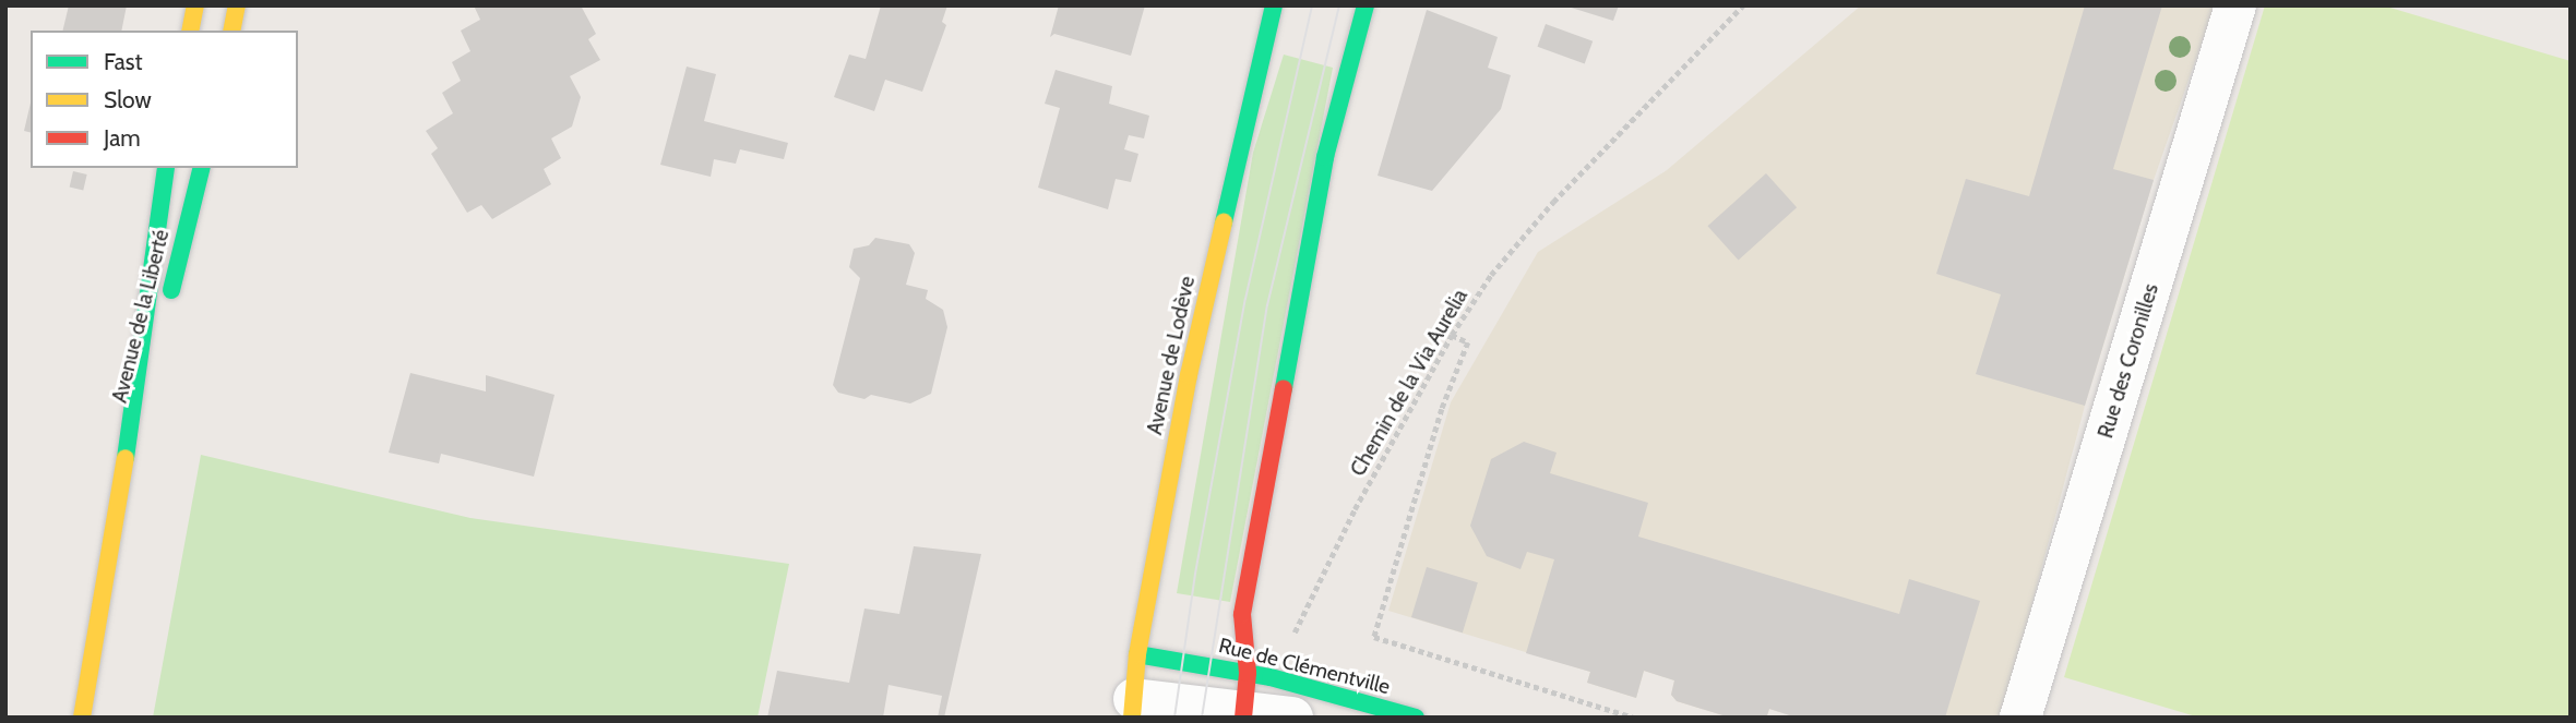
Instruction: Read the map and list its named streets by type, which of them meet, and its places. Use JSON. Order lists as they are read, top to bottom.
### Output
{
  "streets": {
    "street": [
      "Avenue de la Liberté",
      "Avenue de Lodève",
      "Rue des Coronilles",
      "Rue de Clémentville"
    ],
    "path": ["Chemin de la Via Aurelia"]
  },
  "crossings": [
    ["Avenue de Lodève", "Rue de Clémentville"]
  ],
  "legend": ["Fast", "Slow", "Jam"]
}
